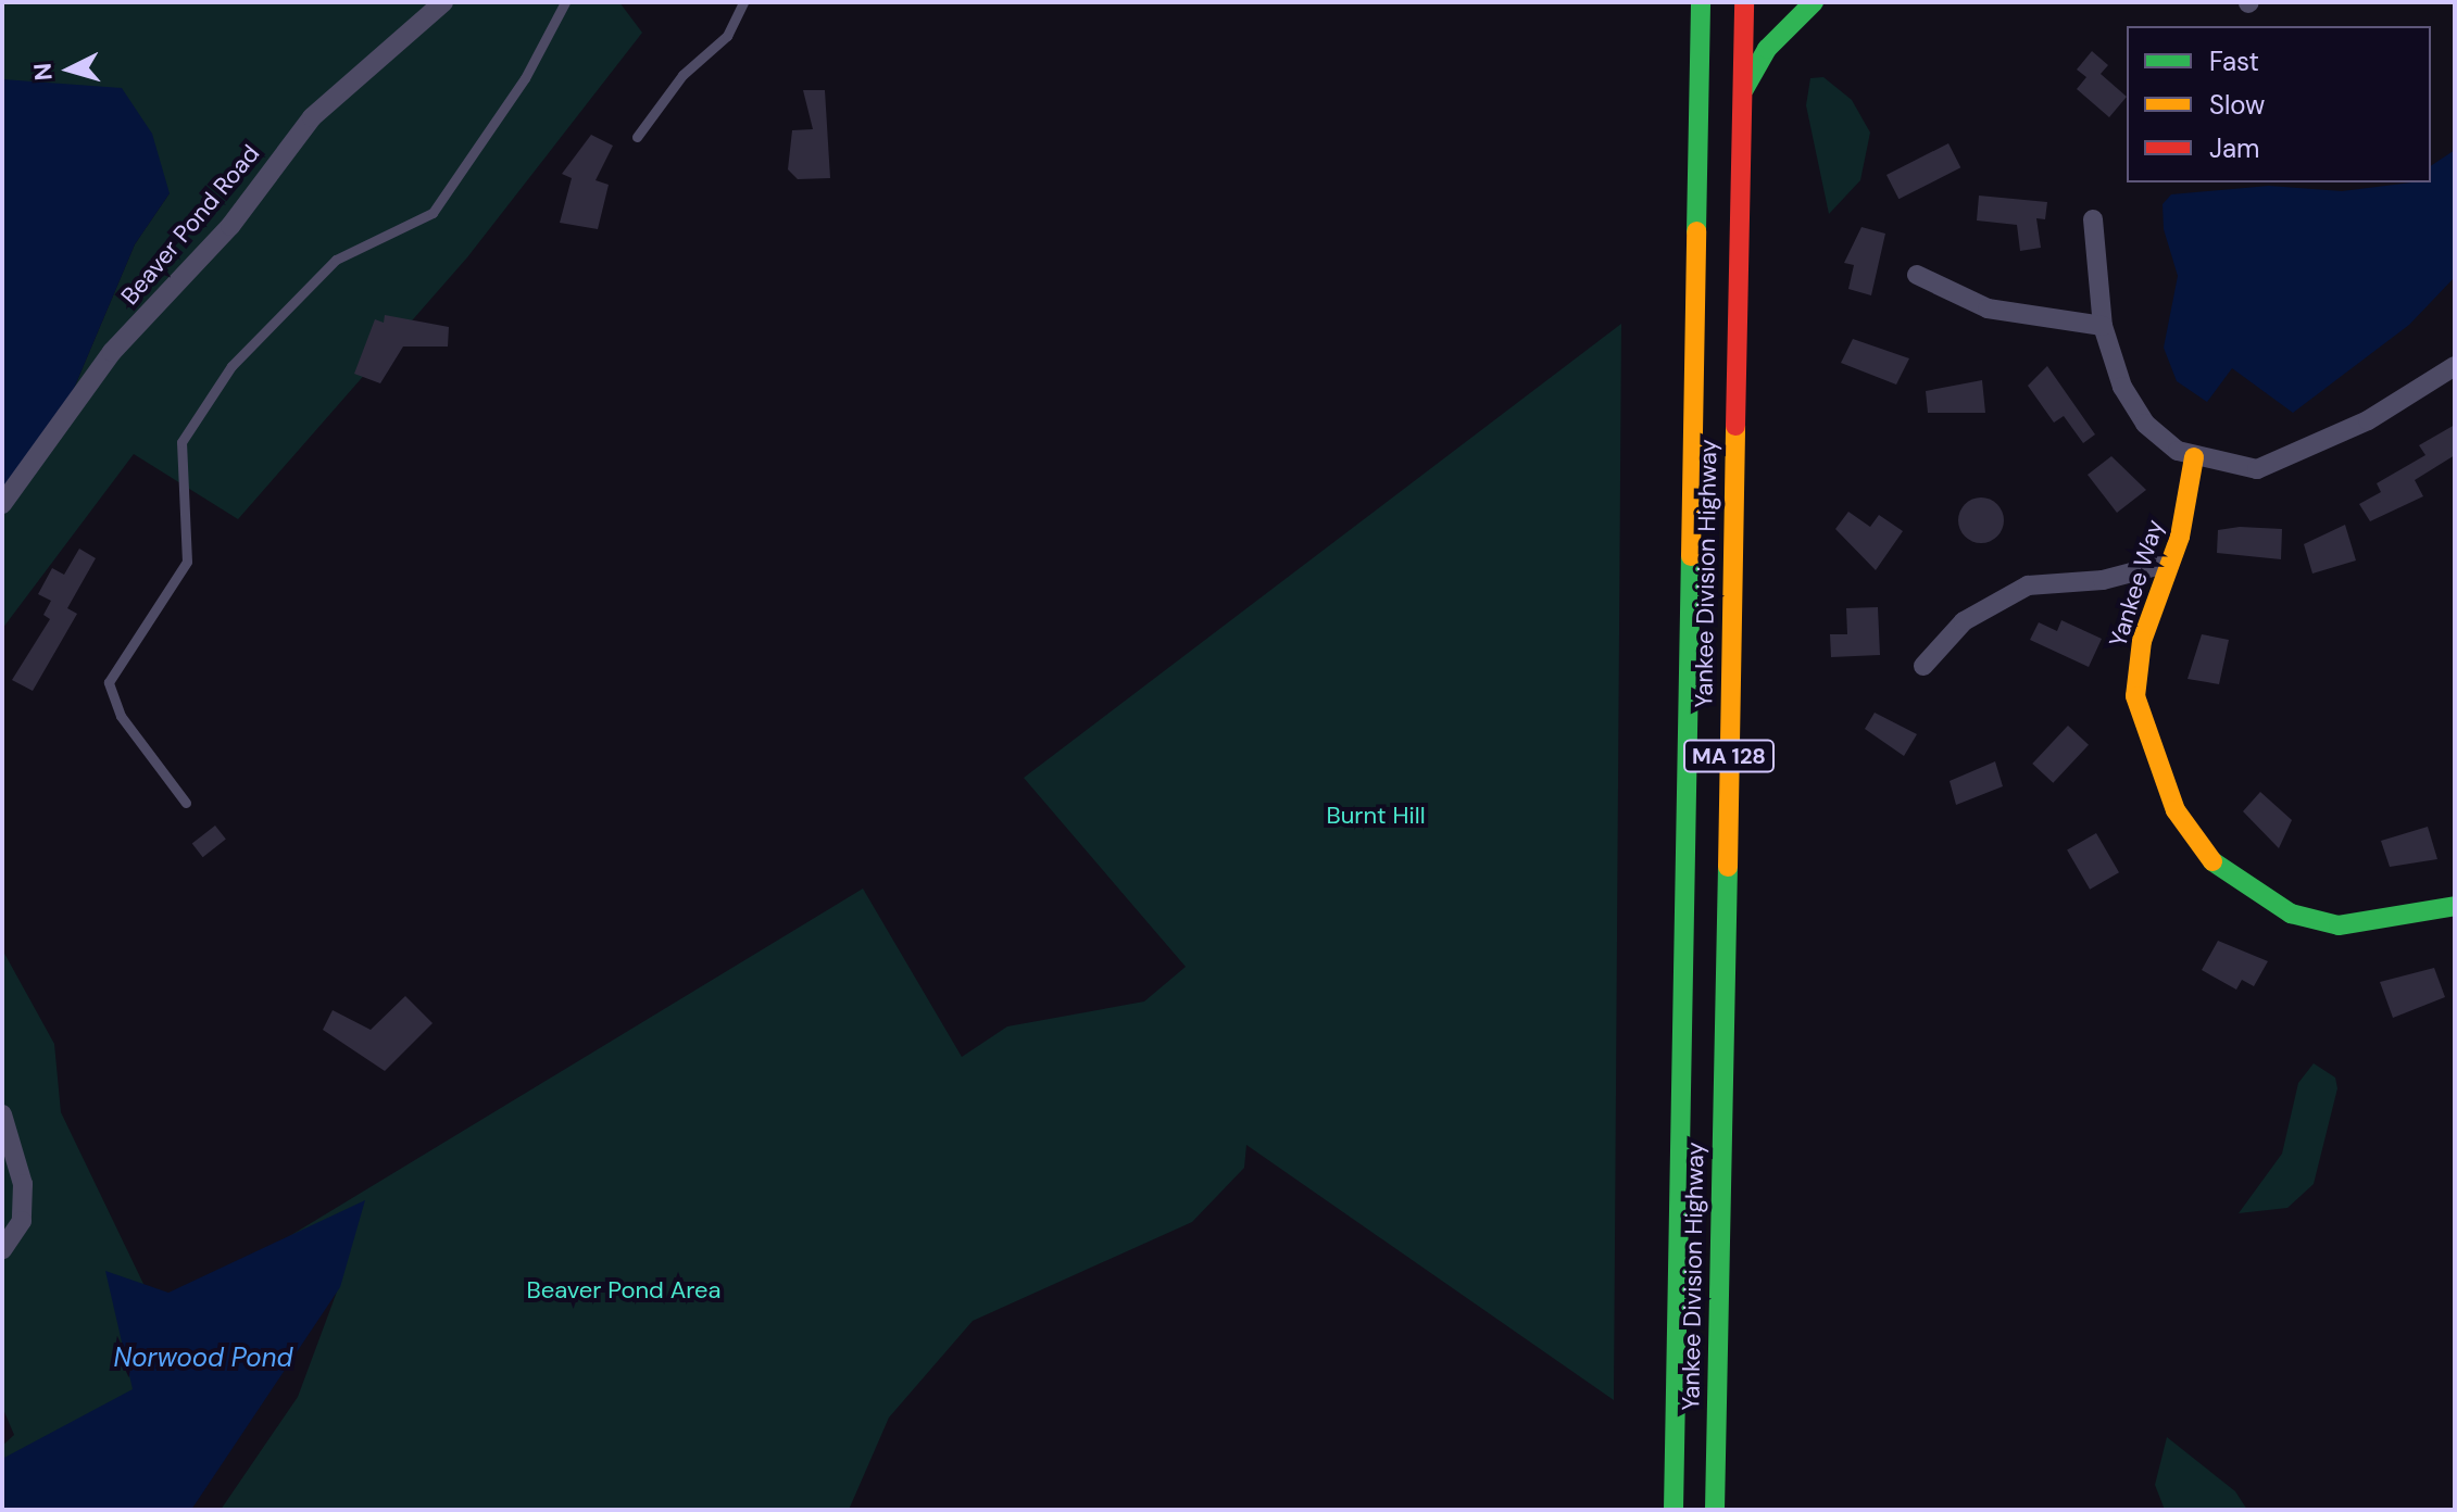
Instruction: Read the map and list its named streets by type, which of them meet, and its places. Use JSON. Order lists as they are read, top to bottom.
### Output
{
  "streets": {
    "main road": ["Yankee Division Highway", "Yankee Way", "MA 128"],
    "street": ["Beaver Pond Road"]
  },
  "water": ["Norwood Pond"],
  "parks": ["Burnt Hill", "Beaver Pond Area"],
  "legend": ["Fast", "Slow", "Jam"],
  "north": "left"
}
